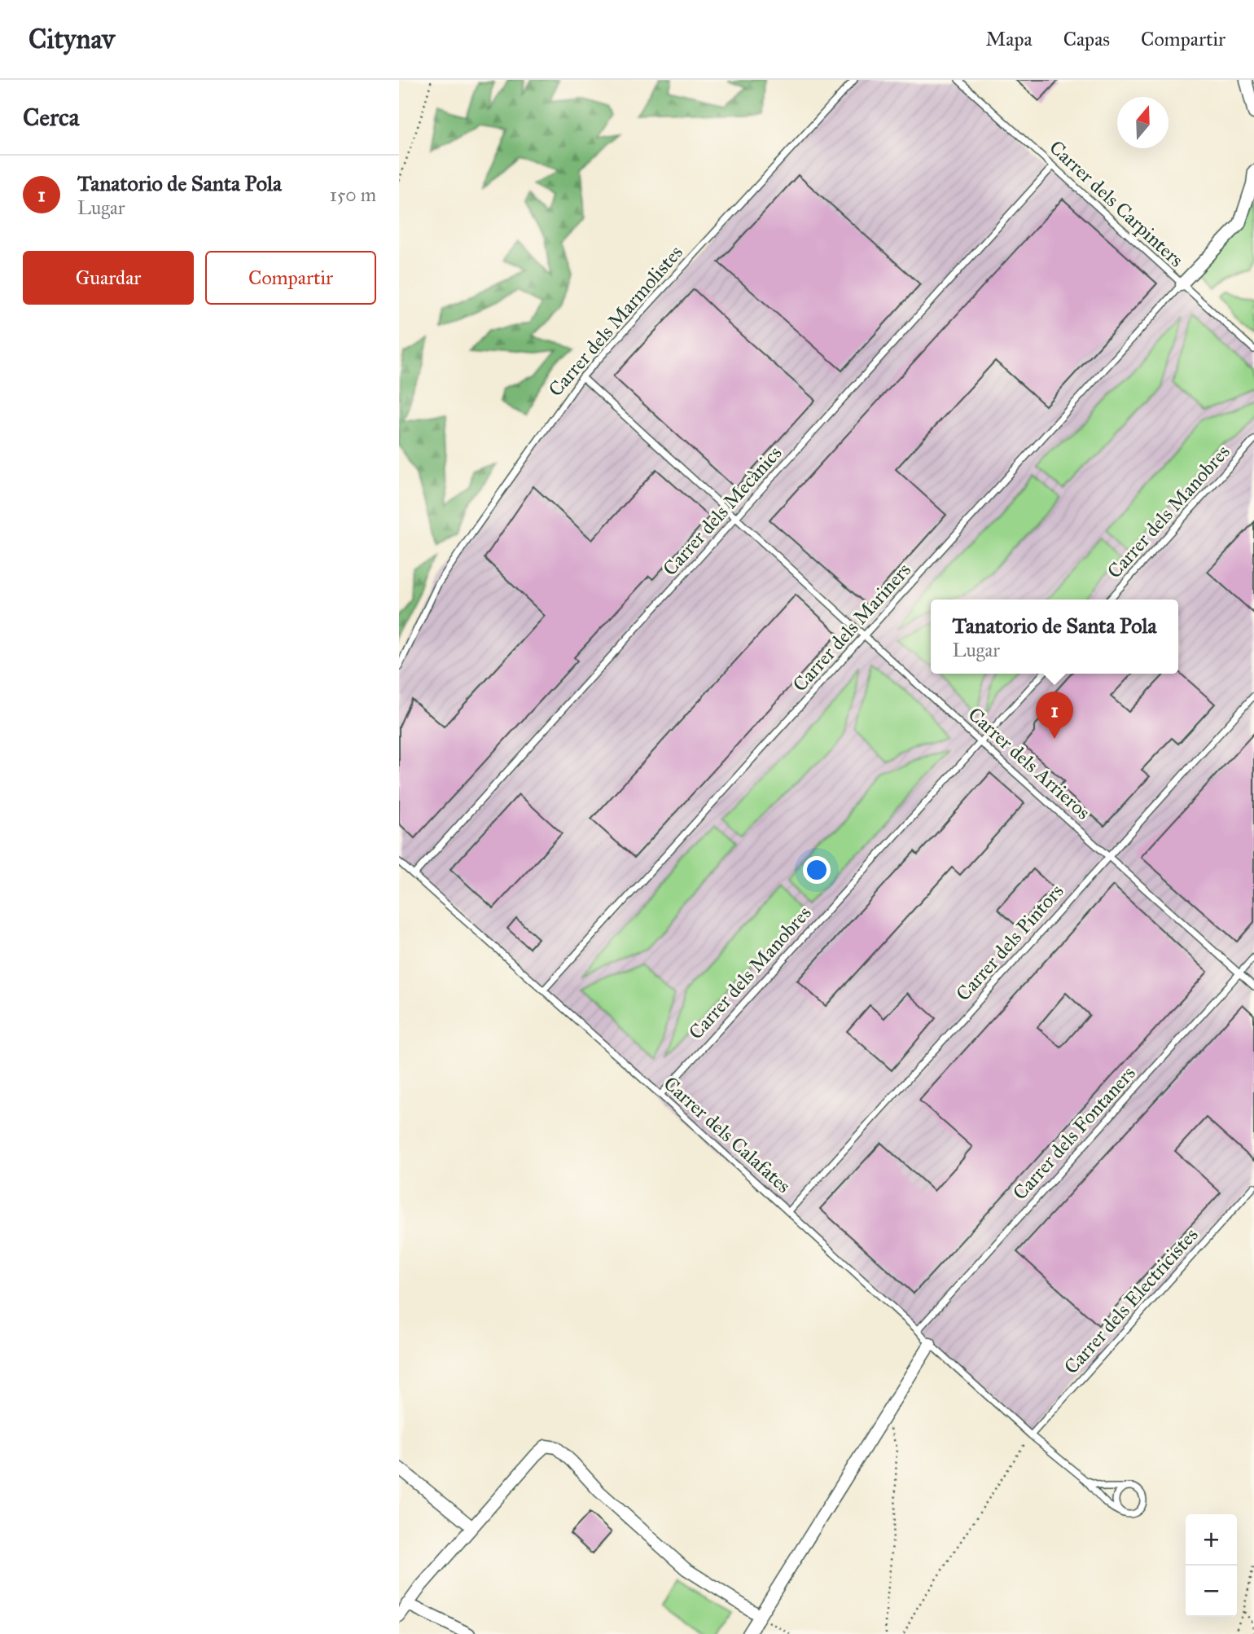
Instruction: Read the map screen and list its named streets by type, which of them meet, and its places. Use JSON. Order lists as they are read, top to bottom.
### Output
{
  "streets": {
    "lane": [
      "Carrer dels Carpinters",
      "Carrer dels Marmolistes",
      "Carrer dels Mecànics",
      "Carrer dels Manobres",
      "Carrer dels Mariners",
      "Carrer dels Arrieros",
      "Carrer dels Pintors",
      "Carrer dels Fontaners",
      "Carrer dels Calafates",
      "Carrer dels Electricistes"
    ]
  },
  "crossings": [
    ["Carrer dels Carpinters", "Carrer dels Mecànics"],
    ["Carrer dels Carpinters", "Carrer dels Mariners"],
    ["Carrer dels Marmolistes", "Carrer dels Arrieros"],
    ["Carrer dels Mecànics", "Carrer dels Arrieros"],
    ["Carrer dels Mecànics", "Carrer dels Calafates"],
    ["Carrer dels Manobres", "Carrer dels Arrieros"],
    ["Carrer dels Manobres", "Carrer dels Calafates"],
    ["Carrer dels Mariners", "Carrer dels Arrieros"],
    ["Carrer dels Mariners", "Carrer dels Calafates"],
    ["Carrer dels Arrieros", "Carrer dels Pintors"],
    ["Carrer dels Arrieros", "Carrer dels Fontaners"],
    ["Carrer dels Pintors", "Carrer dels Calafates"],
    ["Carrer dels Fontaners", "Carrer dels Calafates"],
    ["Carrer dels Calafates", "Carrer dels Electricistes"]
  ],
  "north": "top",
  "page": {
    "header": "Citynav",
    "nav": ["Mapa", "Capas", "Compartir"],
    "heading": "Cerca",
    "list": [
      {
        "mark": "1",
        "name": "Tanatorio de Santa Pola",
        "note": "Lugar",
        "value": "150 m"
      }
    ],
    "buttons": ["Guardar", "Compartir"],
    "popup": ["Tanatorio de Santa Pola", "Lugar"],
    "pins": "1",
    "map_buttons": ["+", "−"]
  }
}
